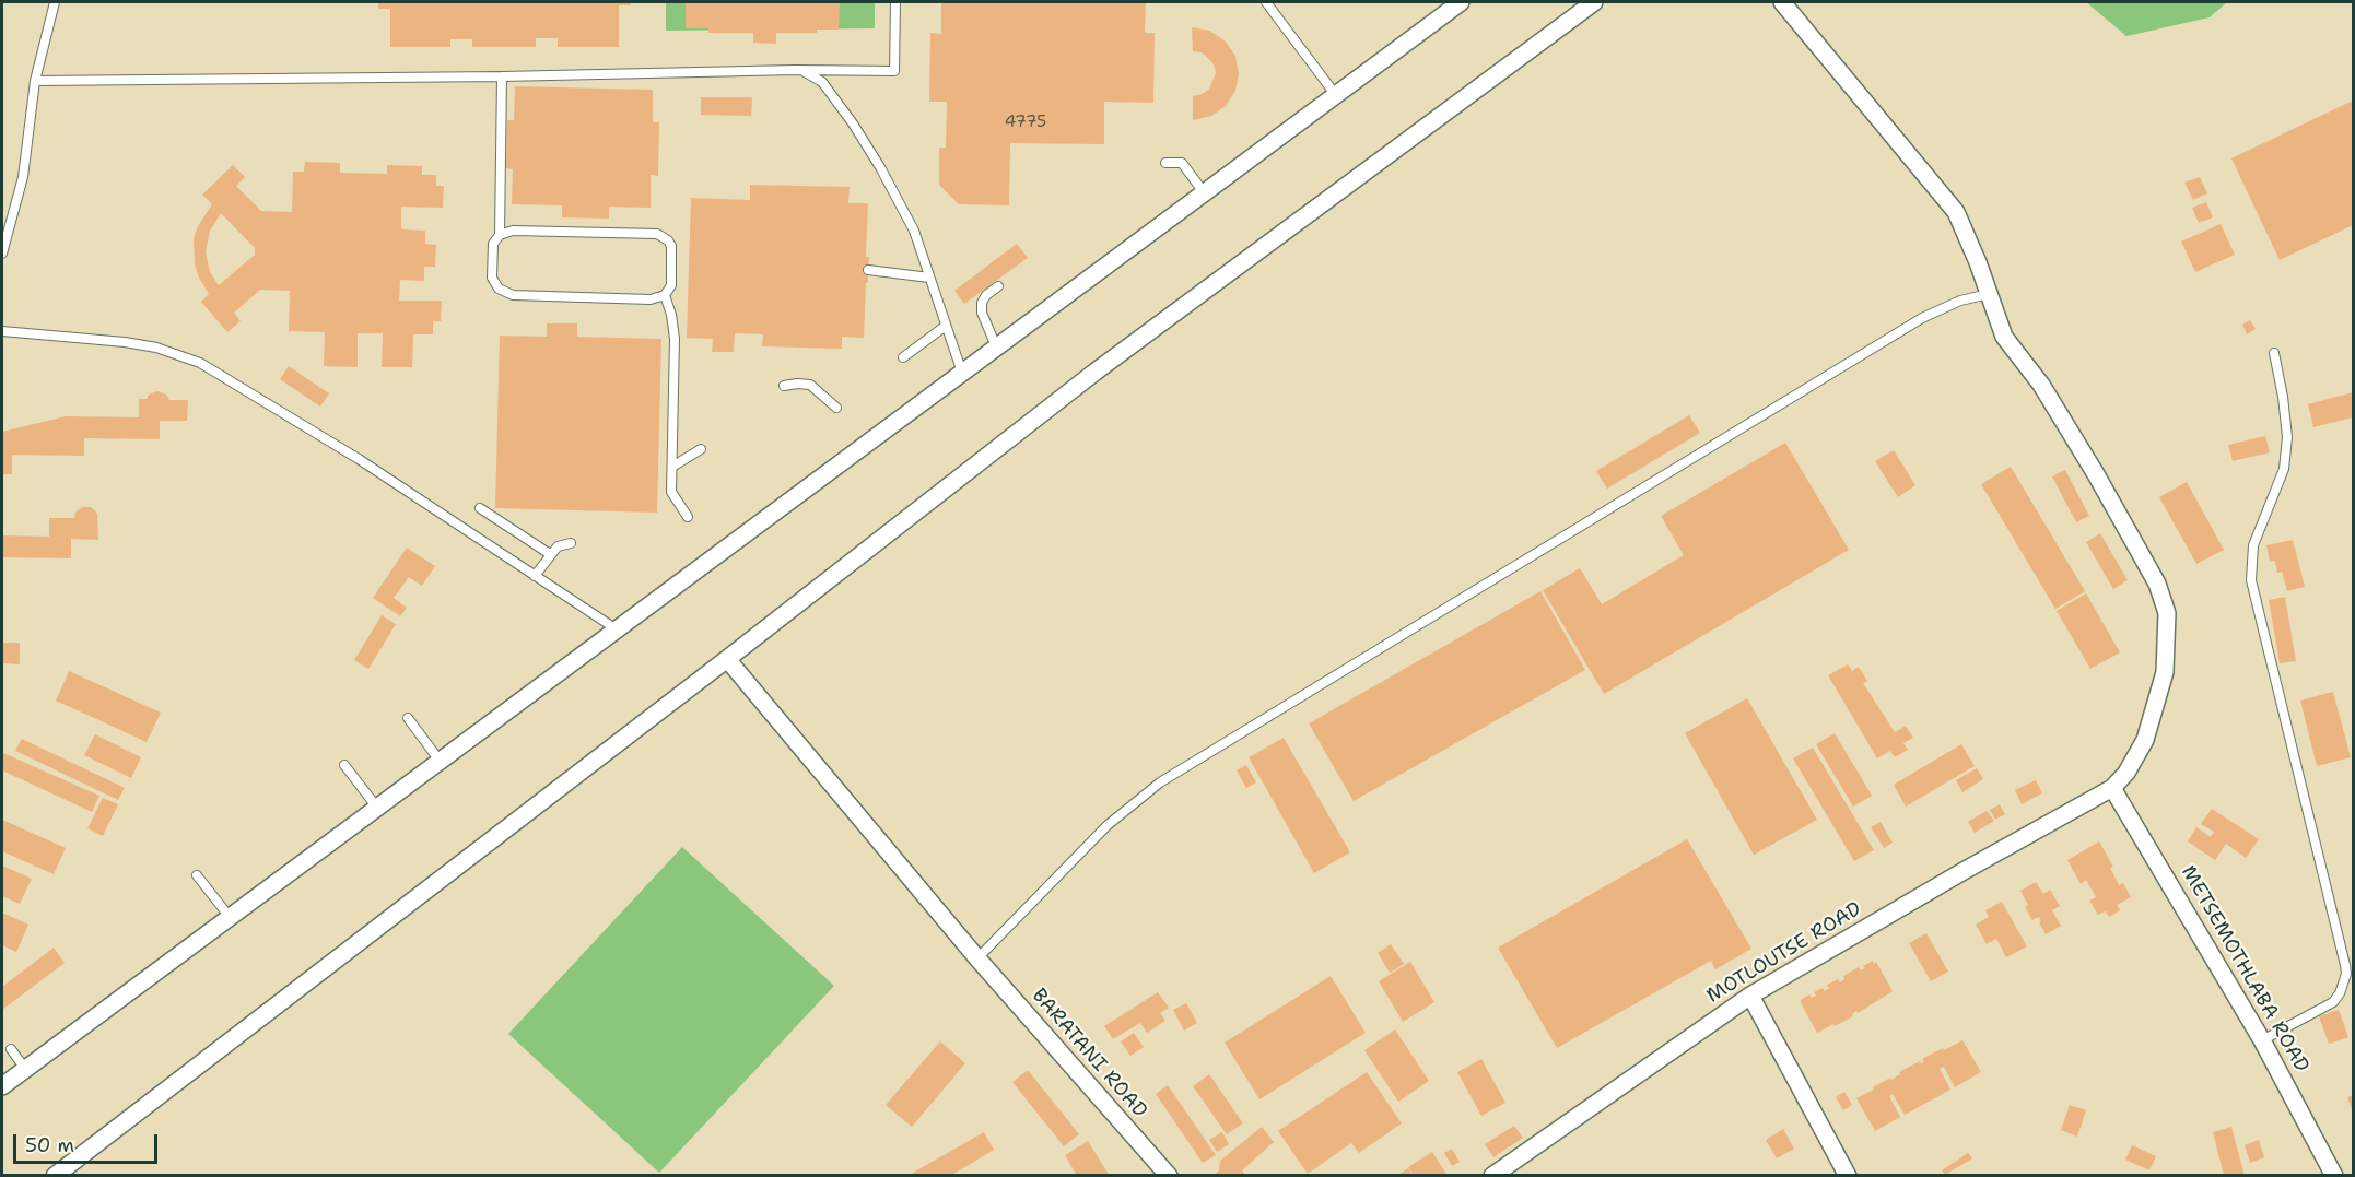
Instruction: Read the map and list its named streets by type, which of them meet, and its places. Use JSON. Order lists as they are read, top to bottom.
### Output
{
  "streets": {
    "street": ["MOTLOUTSE ROAD", "METSEMOTHLABA ROAD", "BARATANI ROAD"]
  },
  "crossings": [
    ["MOTLOUTSE ROAD", "METSEMOTHLABA ROAD"]
  ],
  "house_numbers": ["4775"],
  "scale_bar": "50 m"
}
